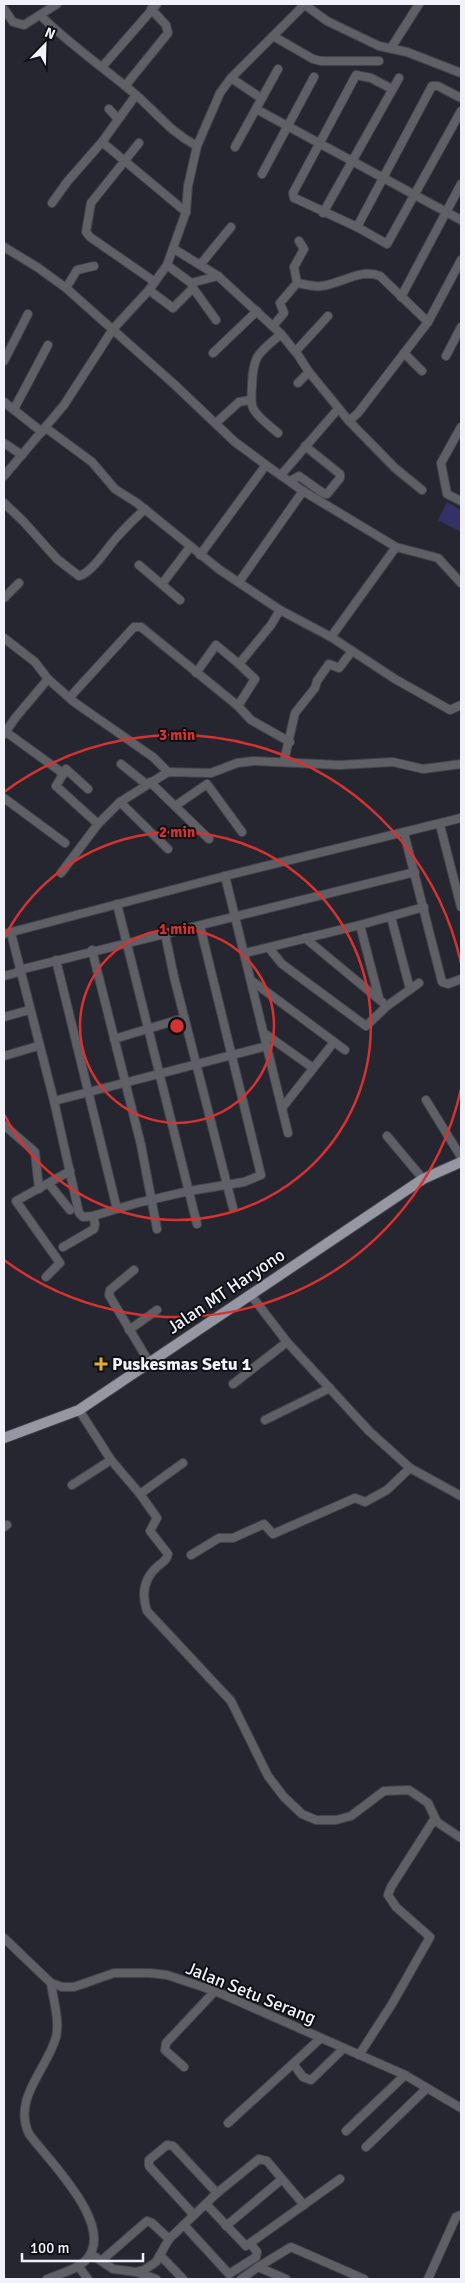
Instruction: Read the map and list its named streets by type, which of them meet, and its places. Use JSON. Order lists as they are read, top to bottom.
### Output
{
  "streets": {
    "main road": ["Jalan MT Haryono"],
    "street": ["Jalan Setu Serang"]
  },
  "places": {
    "health": ["Puskesmas Setu 1"]
  },
  "scale_bar": "100 m",
  "north": "top right",
  "rings": ["3 min", "2 min", "1 min"]
}
